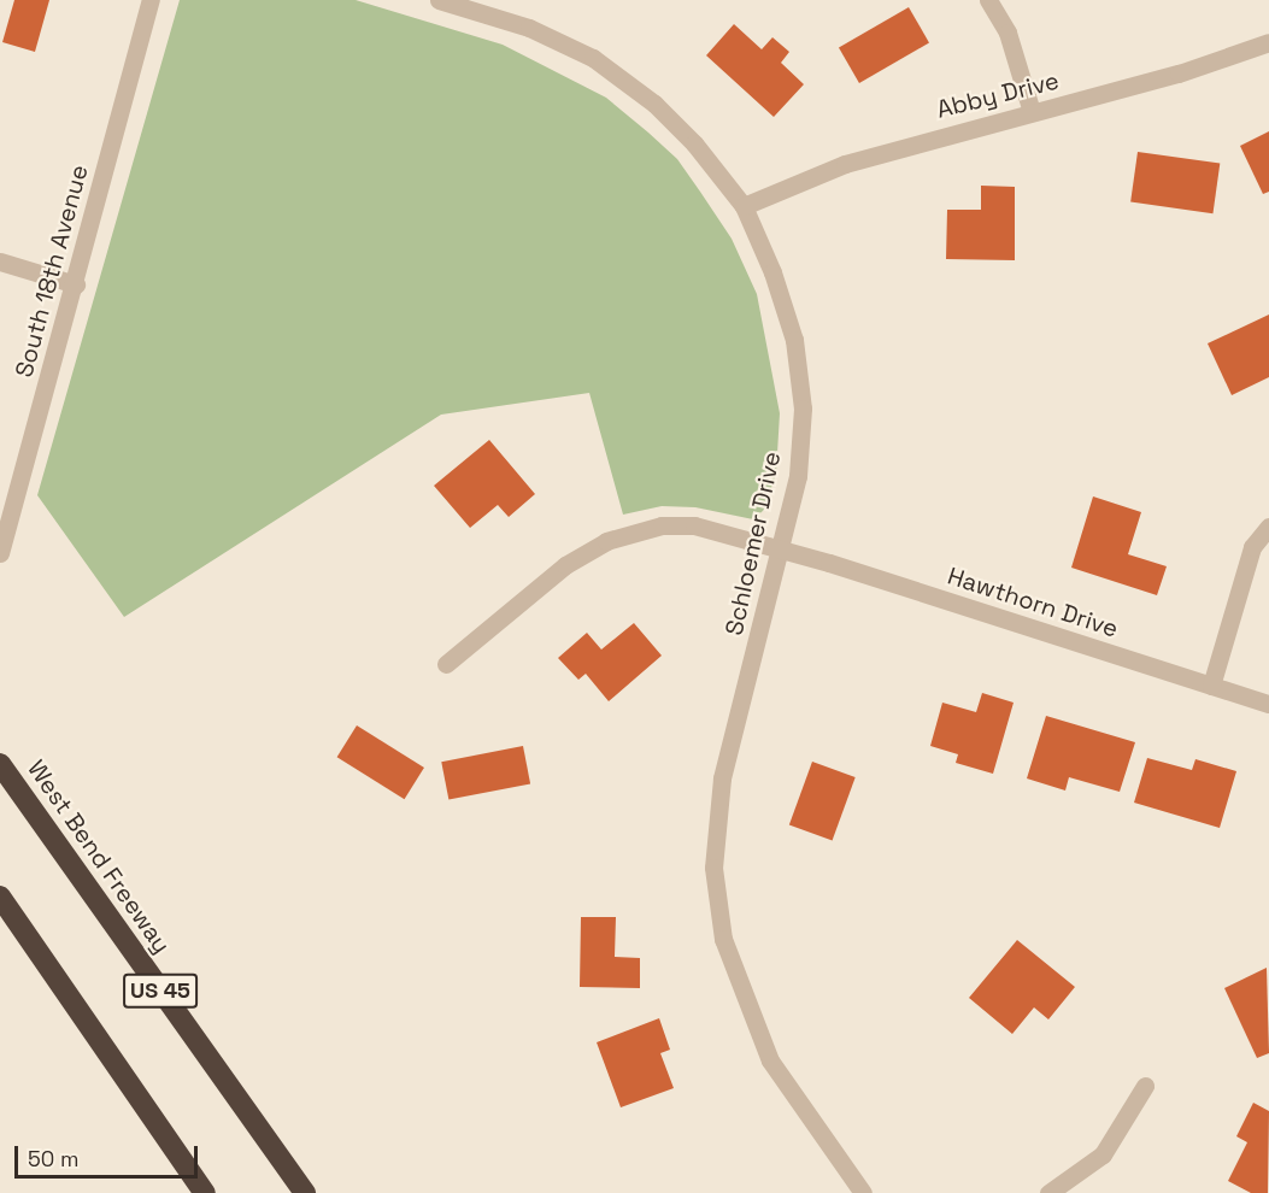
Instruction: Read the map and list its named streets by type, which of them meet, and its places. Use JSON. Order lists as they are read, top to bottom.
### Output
{
  "streets": {
    "highway": ["West Bend Freeway", "US 45"],
    "street": [
      "Abby Drive",
      "South 18th Avenue",
      "Schloemer Drive",
      "Hawthorn Drive"
    ]
  },
  "crossings": [
    ["Abby Drive", "Schloemer Drive"],
    ["Schloemer Drive", "Hawthorn Drive"]
  ],
  "scale_bar": "50 m"
}
